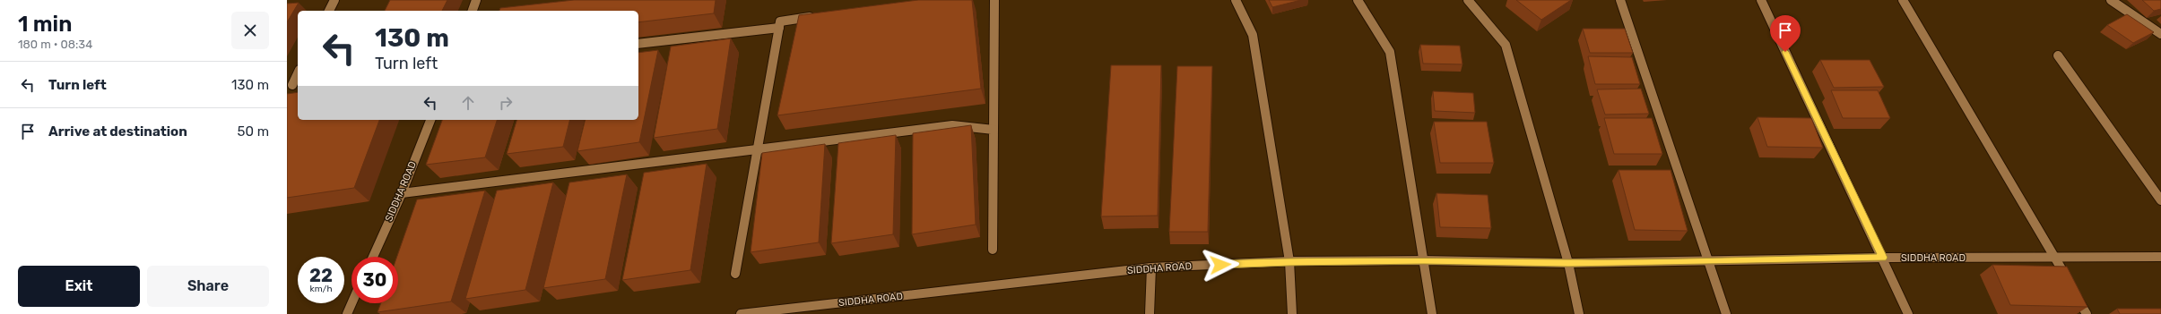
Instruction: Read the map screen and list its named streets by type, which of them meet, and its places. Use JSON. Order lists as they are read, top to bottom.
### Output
{
  "streets": {
    "street": ["SIDDHA ROAD"]
  },
  "page": {
    "heading": ["1 min", "180 m · 08:34"],
    "turn": ["130 m", "Turn left"],
    "list": [
      {
        "name": "Turn left",
        "value": "130 m"
      },
      {
        "name": "Arrive at destination",
        "value": "50 m"
      }
    ],
    "speed": "22 km/h",
    "limit": "30",
    "buttons": ["Exit", "Share"]
  }
}
